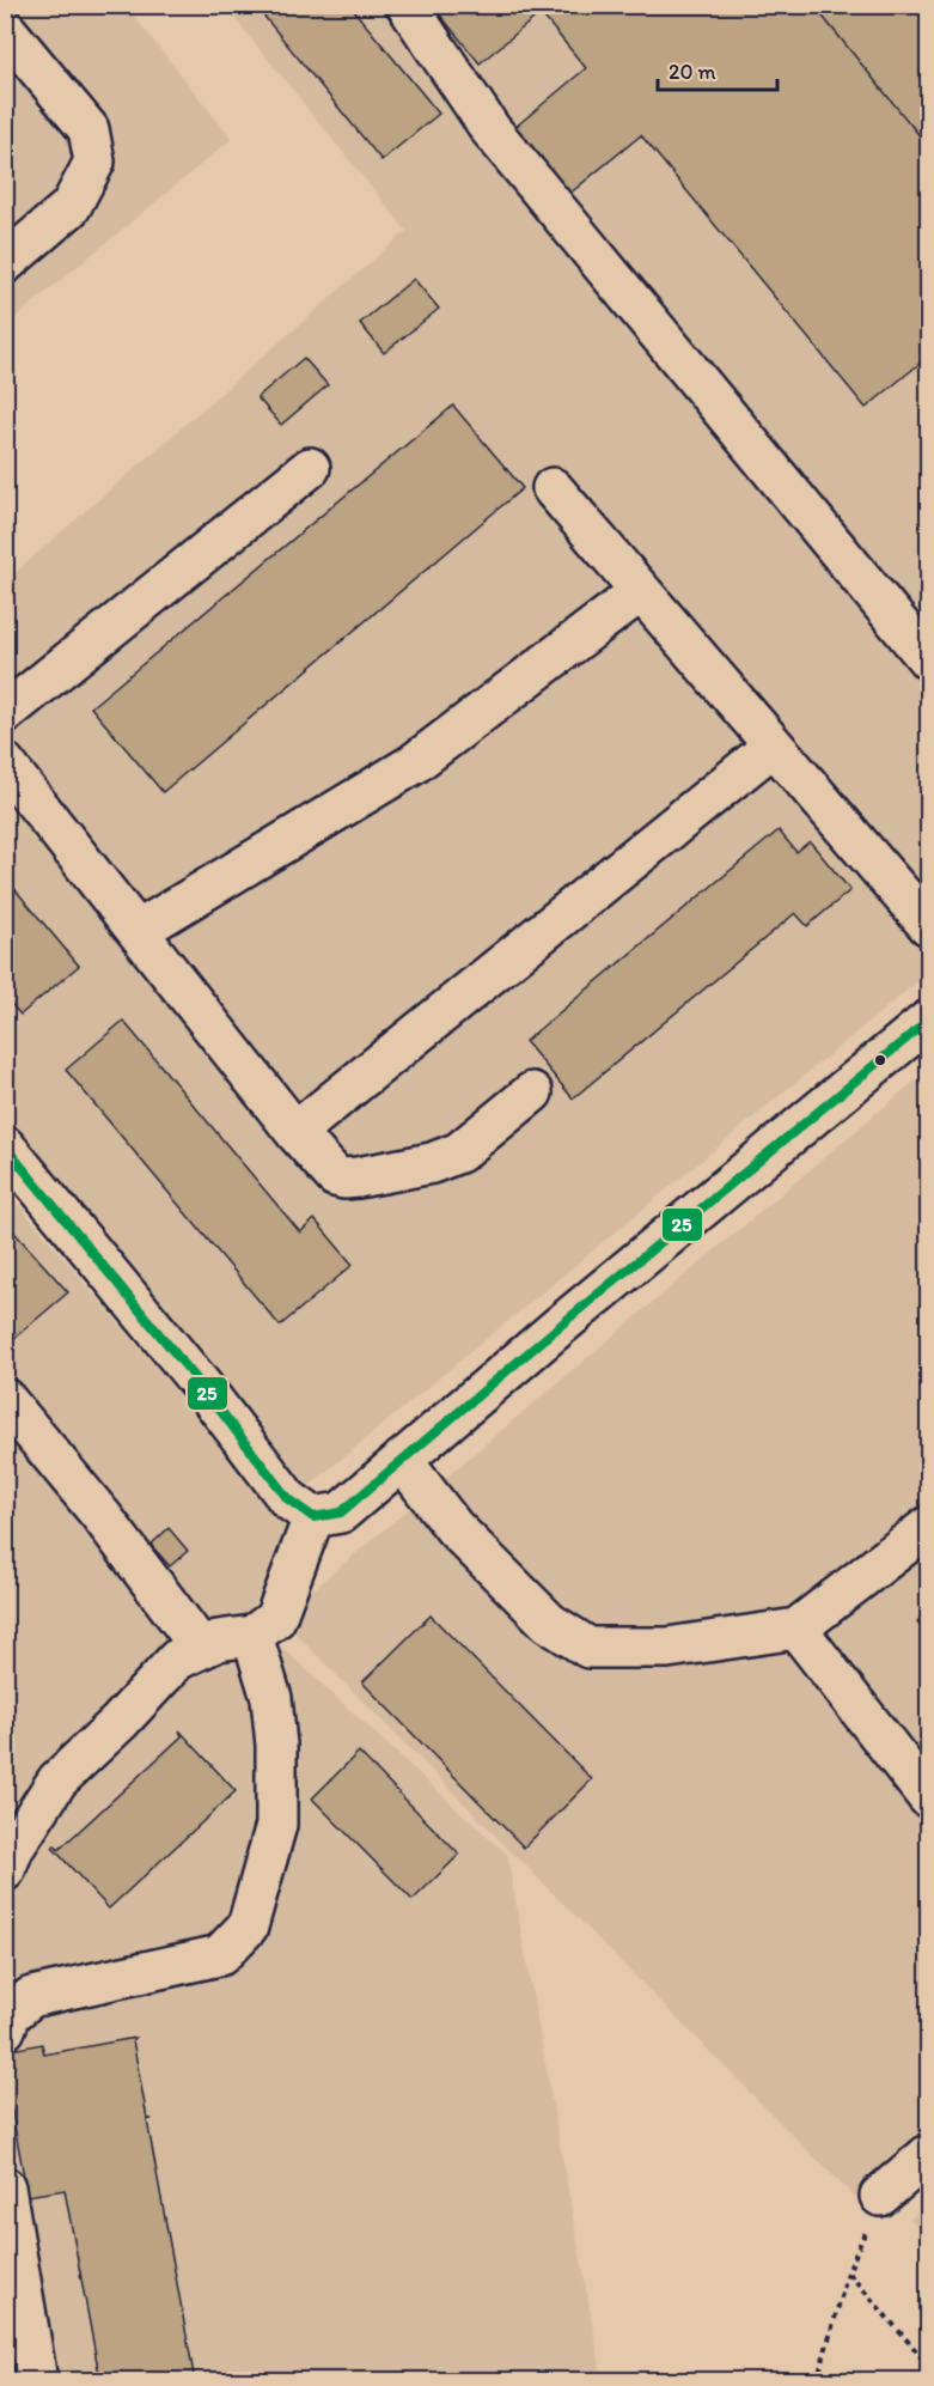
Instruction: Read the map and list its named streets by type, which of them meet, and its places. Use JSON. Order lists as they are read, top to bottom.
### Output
{
  "lines": ["transit line 25"],
  "scale_bar": "20 m"
}
